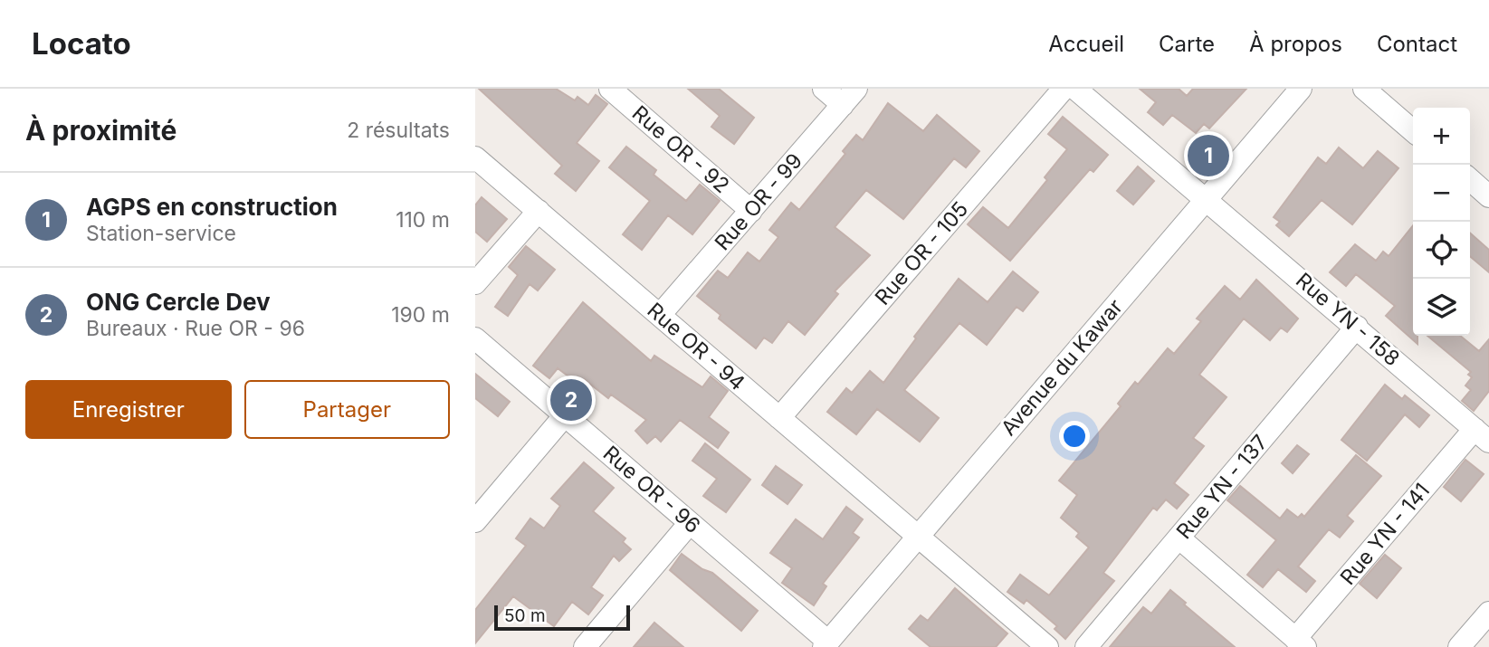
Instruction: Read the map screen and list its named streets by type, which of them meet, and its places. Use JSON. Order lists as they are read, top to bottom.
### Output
{
  "streets": {
    "street": [
      "Rue OR - 92",
      "Rue OR - 99",
      "Rue OR - 105",
      "Rue YN - 158",
      "Rue OR - 94",
      "Avenue du Kawar",
      "Rue YN - 137",
      "Rue OR - 96",
      "Rue YN - 141"
    ]
  },
  "crossings": [
    ["Rue OR - 92", "Rue OR - 99"],
    ["Rue OR - 99", "Rue OR - 94"],
    ["Rue OR - 105", "Rue OR - 94"],
    ["Rue YN - 158", "Avenue du Kawar"],
    ["Rue YN - 158", "Rue YN - 137"],
    ["Rue YN - 158", "Rue YN - 141"],
    ["Rue OR - 94", "Avenue du Kawar"],
    ["Avenue du Kawar", "Rue OR - 96"]
  ],
  "scale_bar": "50 m",
  "page": {
    "header": "Locato",
    "nav": [
      "Accueil",
      "Carte",
      "À propos",
      "Contact"
    ],
    "heading": ["À proximité", "2 résultats"],
    "map_buttons": ["+", "−"],
    "pins": ["1", "2"],
    "list": [
      {
        "mark": "1",
        "name": "AGPS en construction",
        "note": "Station-service",
        "value": "110 m"
      },
      {
        "mark": "2",
        "name": "ONG Cercle Dev",
        "note": "Bureaux · Rue OR - 96",
        "value": "190 m"
      }
    ],
    "buttons": ["Enregistrer", "Partager"],
    "scale": "50 m"
  }
}
